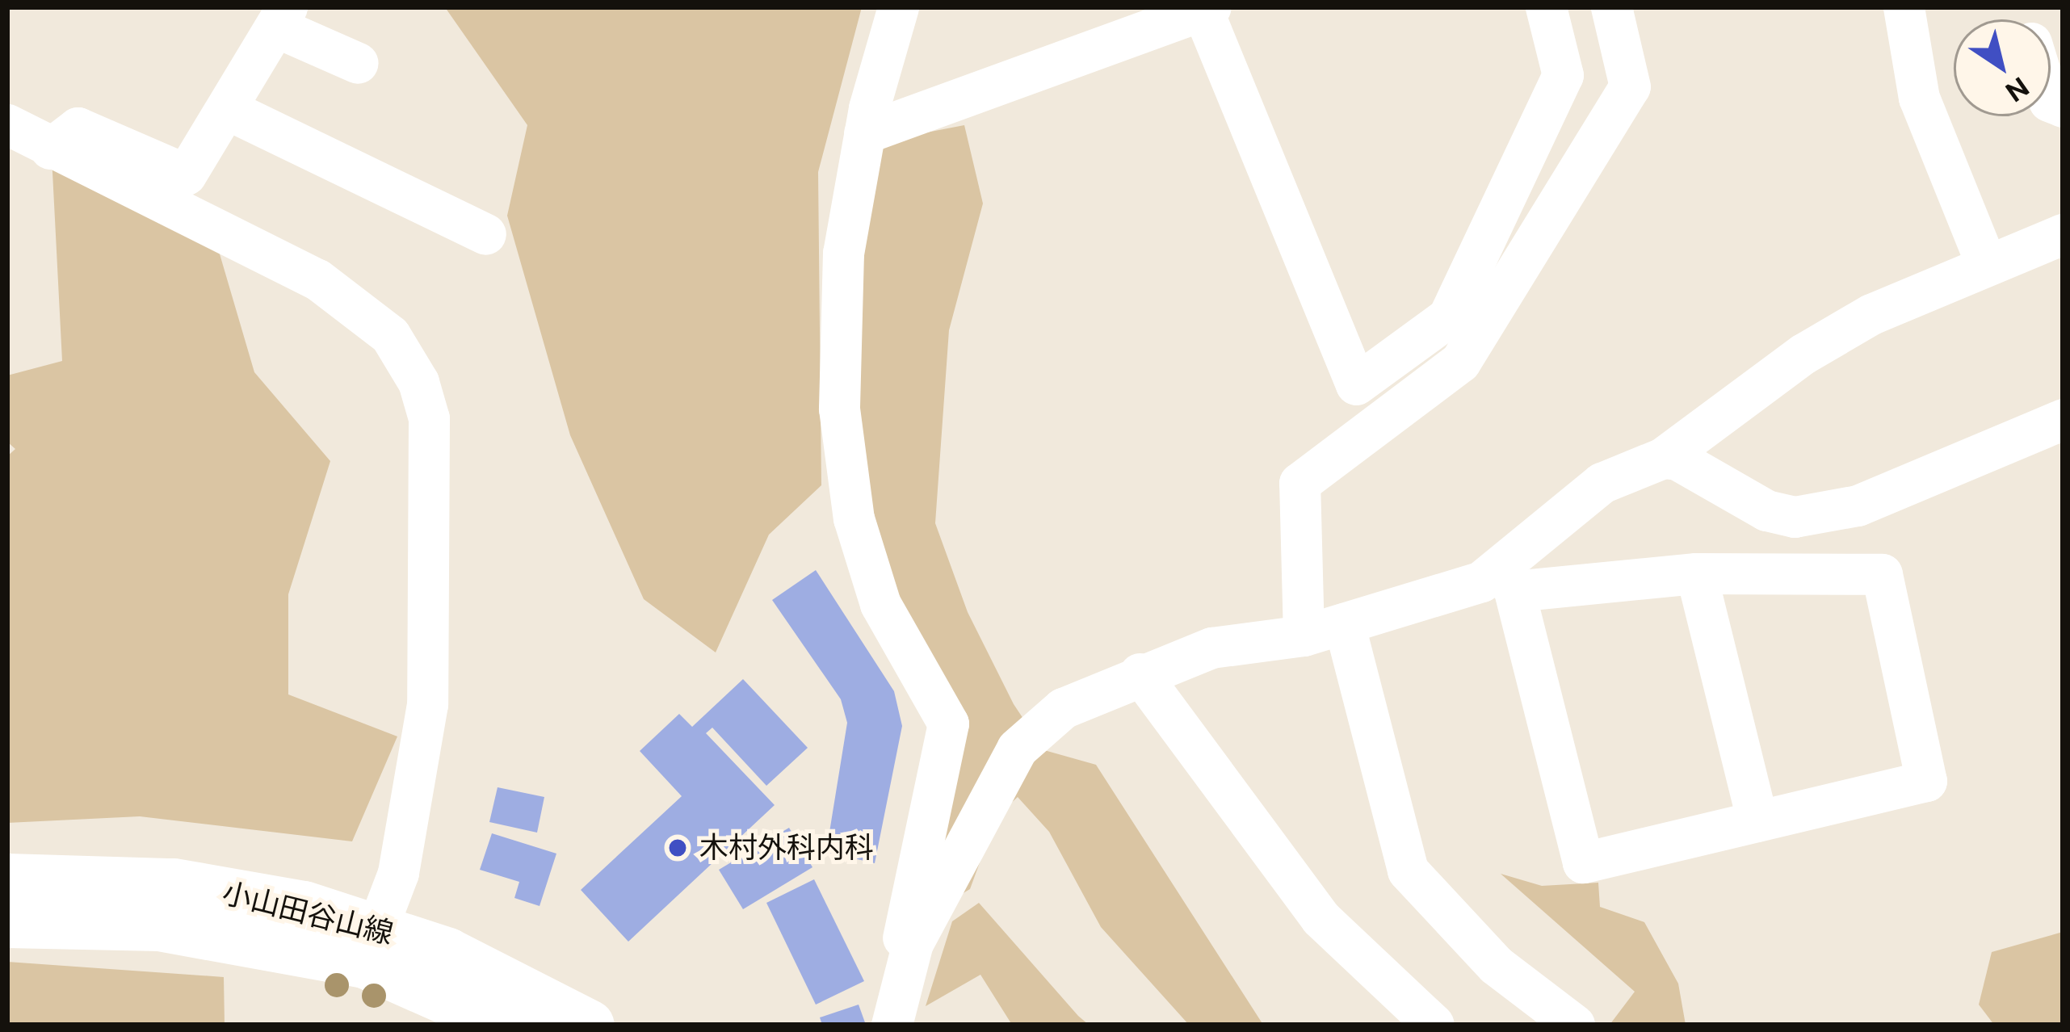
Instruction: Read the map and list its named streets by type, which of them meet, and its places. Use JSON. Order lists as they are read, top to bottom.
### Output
{
  "streets": {
    "main road": ["小山田谷山線"]
  },
  "places": ["木村外科内科"],
  "north": "bottom right"
}
